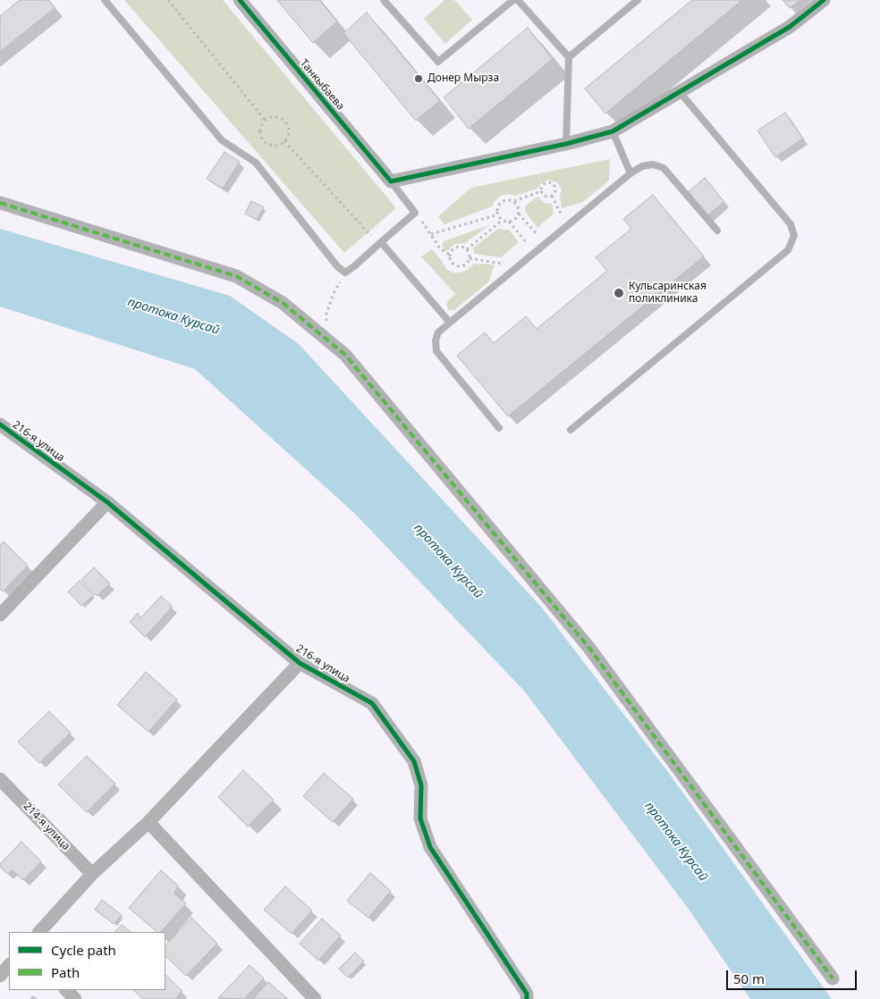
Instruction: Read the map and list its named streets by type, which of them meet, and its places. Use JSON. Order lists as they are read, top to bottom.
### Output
{
  "streets": {
    "street": ["Танкыбаева", "216-я улица", "214-я улица"]
  },
  "water": ["протока Курсай"],
  "places": ["Донер Мырза", "Кульсаринская поликлиника"],
  "legend": ["Cycle path", "Path"],
  "scale_bar": "50 m"
}
